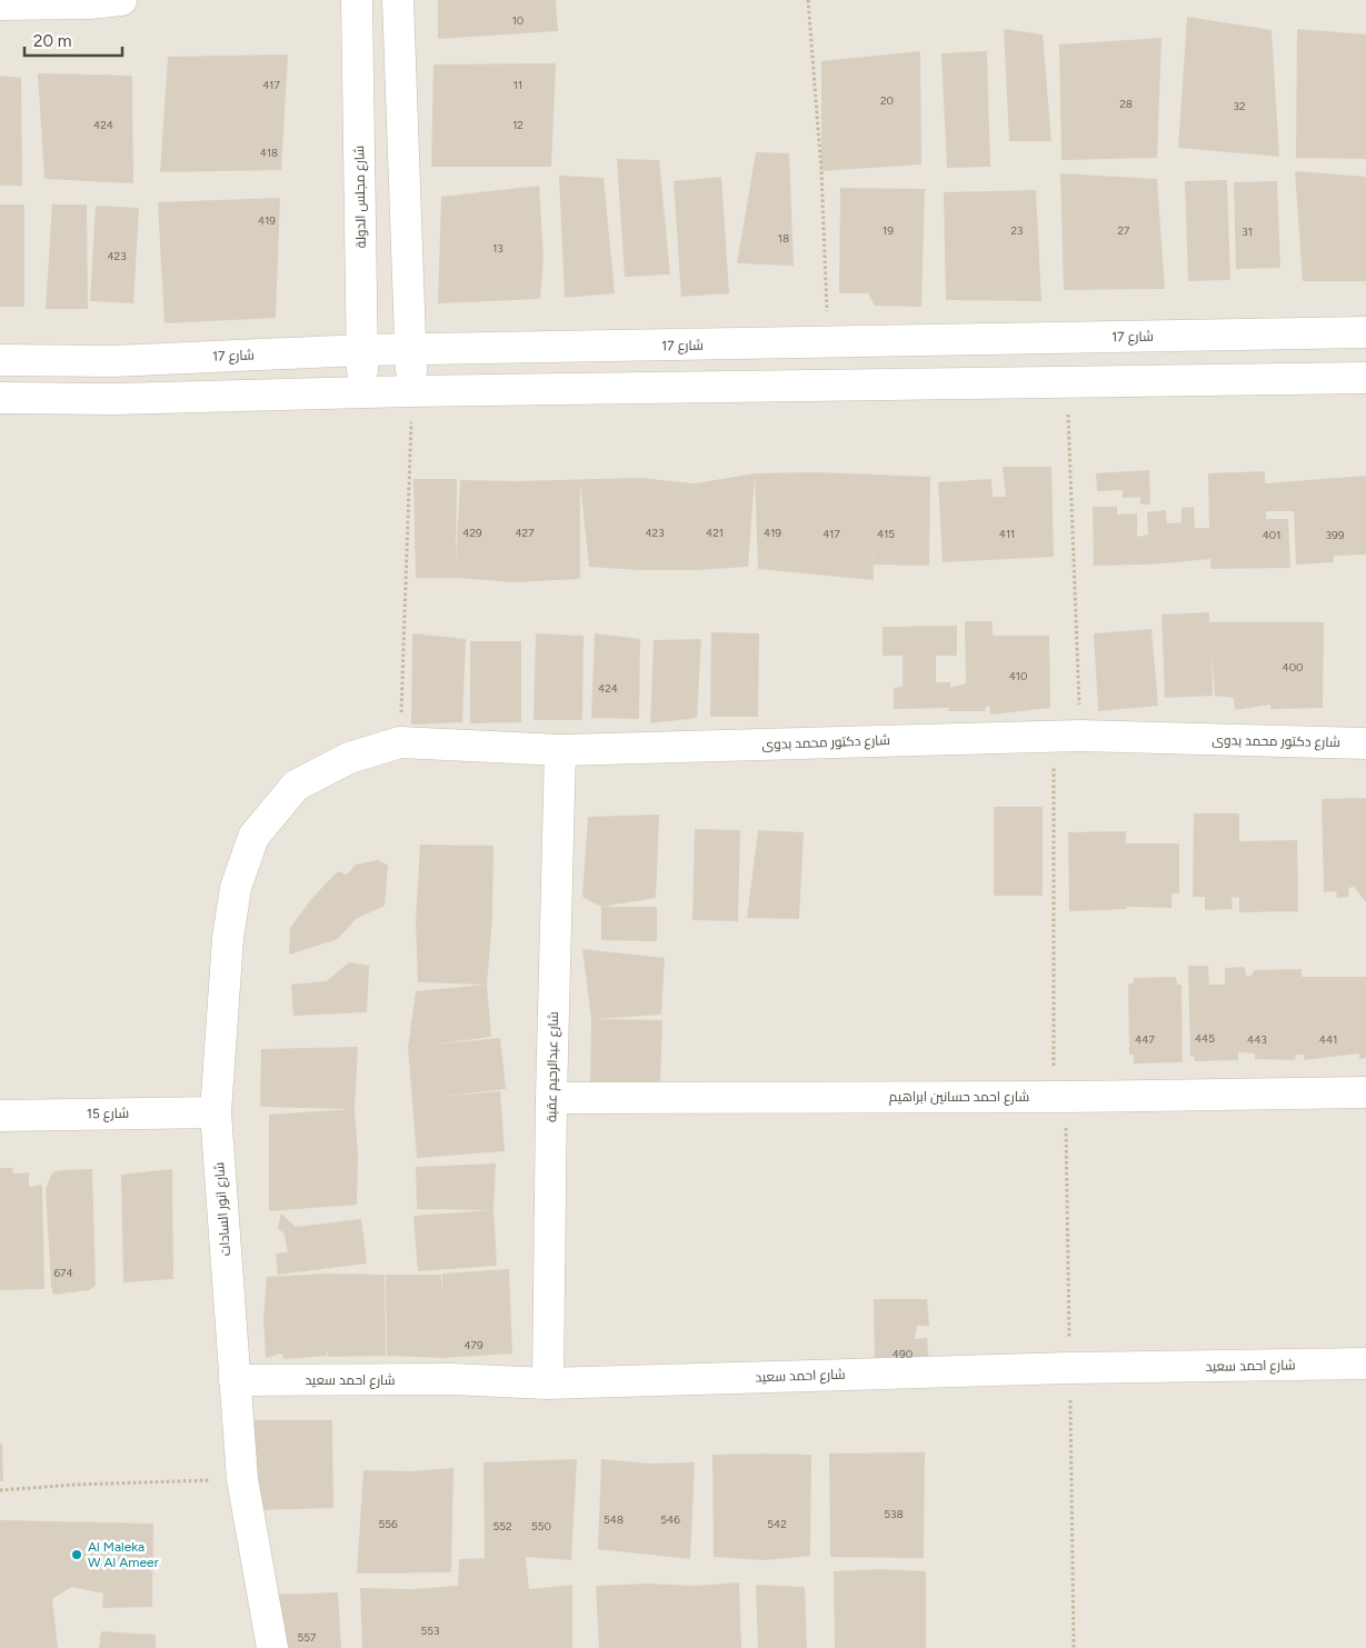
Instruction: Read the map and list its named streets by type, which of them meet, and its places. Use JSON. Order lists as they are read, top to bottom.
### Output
{
  "streets": {
    "street": [
      "شارع مجلس الدولة",
      "شارع 17",
      "شارع دكتور محمد بدوى",
      "شارع عبدالرحيم عقبة",
      "شارع احمد حسانين ابراهيم",
      "شارع 15",
      "شارع انور السادات",
      "شارع احمد سعيد"
    ]
  },
  "crossings": [
    ["شارع مجلس الدولة", "شارع 17"],
    ["شارع دكتور محمد بدوى", "شارع عبدالرحيم عقبة"],
    ["شارع دكتور محمد بدوى", "شارع انور السادات"],
    ["شارع عبدالرحيم عقبة", "شارع احمد حسانين ابراهيم"],
    ["شارع عبدالرحيم عقبة", "شارع احمد سعيد"],
    ["شارع 15", "شارع انور السادات"],
    ["شارع انور السادات", "شارع احمد سعيد"]
  ],
  "places": ["Al Maleka W Al Ameer"],
  "house_numbers": [
    "10",
    "417",
    "11",
    "20",
    "28",
    "32",
    "424",
    "12",
    "418",
    "419",
    "19",
    "23",
    "27",
    "31",
    "18",
    "13",
    "423",
    "429",
    "427",
    "423",
    "421",
    "419",
    "417",
    "415",
    "411",
    "401",
    "399",
    "400",
    "410",
    "424",
    "445",
    "447",
    "443",
    "441",
    "674",
    "479",
    "490",
    "538",
    "548",
    "546",
    "556",
    "542",
    "552",
    "550",
    "553",
    "557"
  ],
  "scale_bar": "20 m"
}
